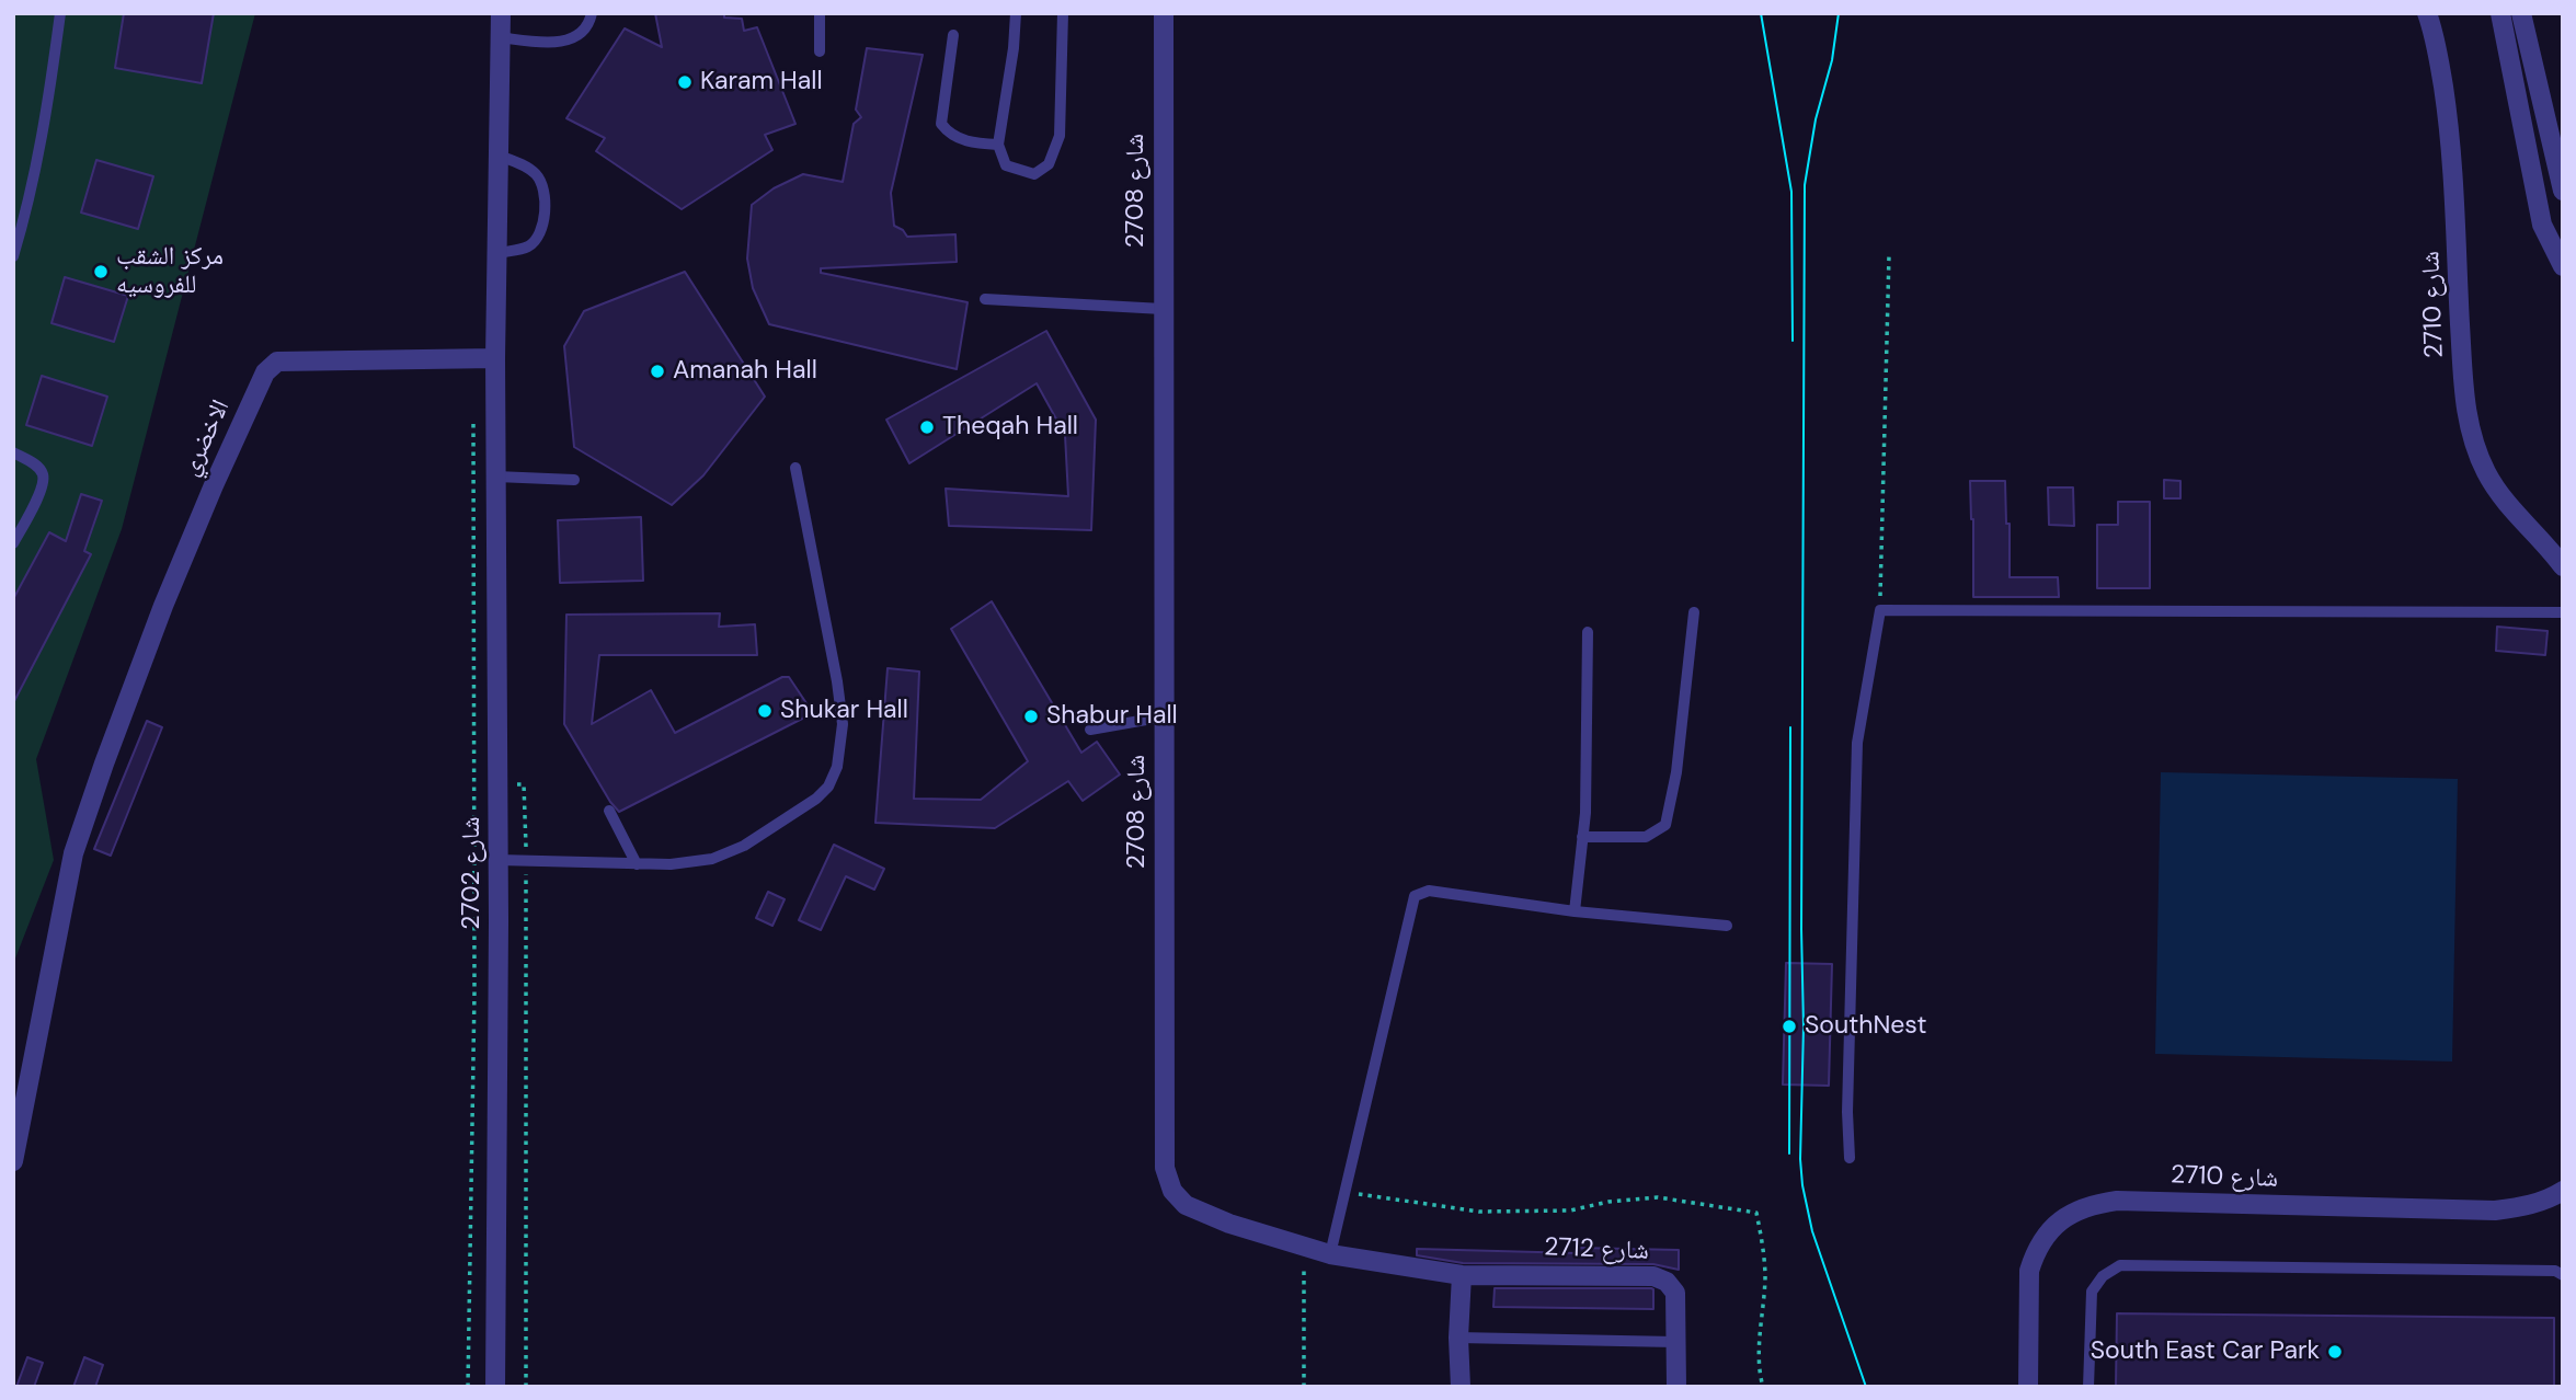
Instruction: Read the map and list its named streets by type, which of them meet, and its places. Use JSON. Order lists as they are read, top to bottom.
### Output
{
  "streets": {
    "street": [
      "شارع 2708",
      "شارع 2710",
      "الاخضري",
      "شارع 2702",
      "شارع 2712"
    ]
  },
  "crossings": [
    ["شارع 2708", "شارع 2712"],
    ["الاخضري", "شارع 2702"]
  ],
  "places": [
    "Karam Hall",
    "مركز الشقب للفروسيه",
    "Amanah Hall",
    "Theqah Hall",
    "Shukar Hall",
    "Shabur Hall",
    "SouthNest",
    "South East Car Park"
  ]
}
